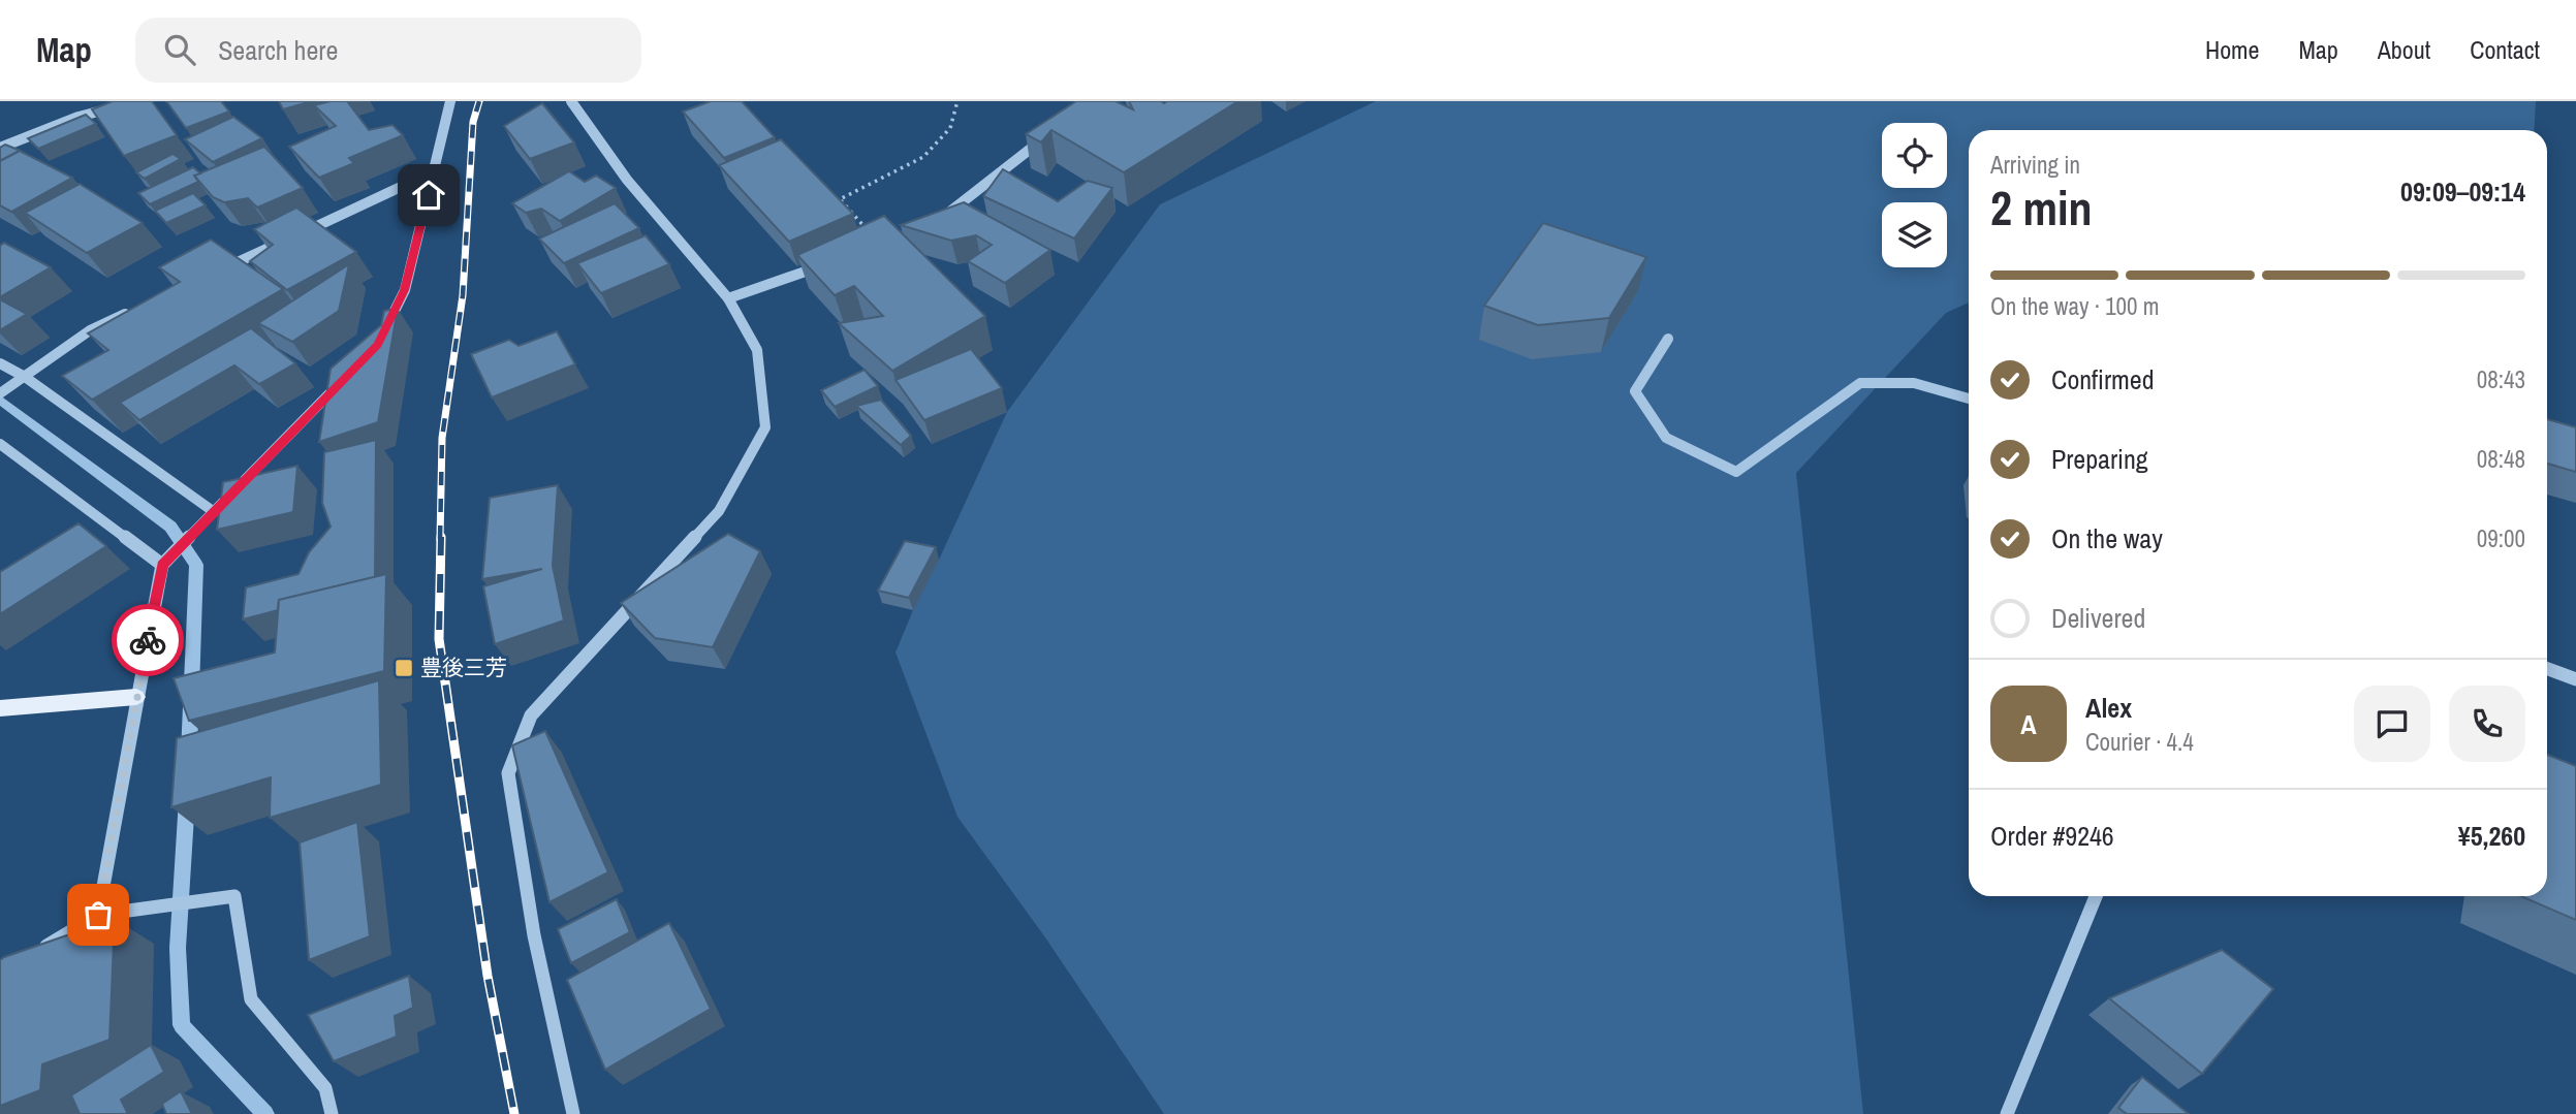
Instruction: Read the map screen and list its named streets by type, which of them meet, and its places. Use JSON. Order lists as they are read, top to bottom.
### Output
{
  "places": {
    "transit": ["豊後三芳"]
  },
  "page": {
    "header": "Map",
    "search": "Search here",
    "nav": [
      "Home",
      "Map",
      "About",
      "Contact"
    ],
    "heading": ["2 min", "Arriving in", "09:09–09:14"],
    "panel": [
      "Alex",
      "Courier · 4.4",
      "Order #9246",
      "¥5,260"
    ],
    "bar": "On the way · 100 m",
    "list": [
      ["Confirmed", "08:43"],
      ["Preparing", "08:48"],
      ["On the way", "09:00"],
      "Delivered"
    ],
    "round": "A"
  }
}
